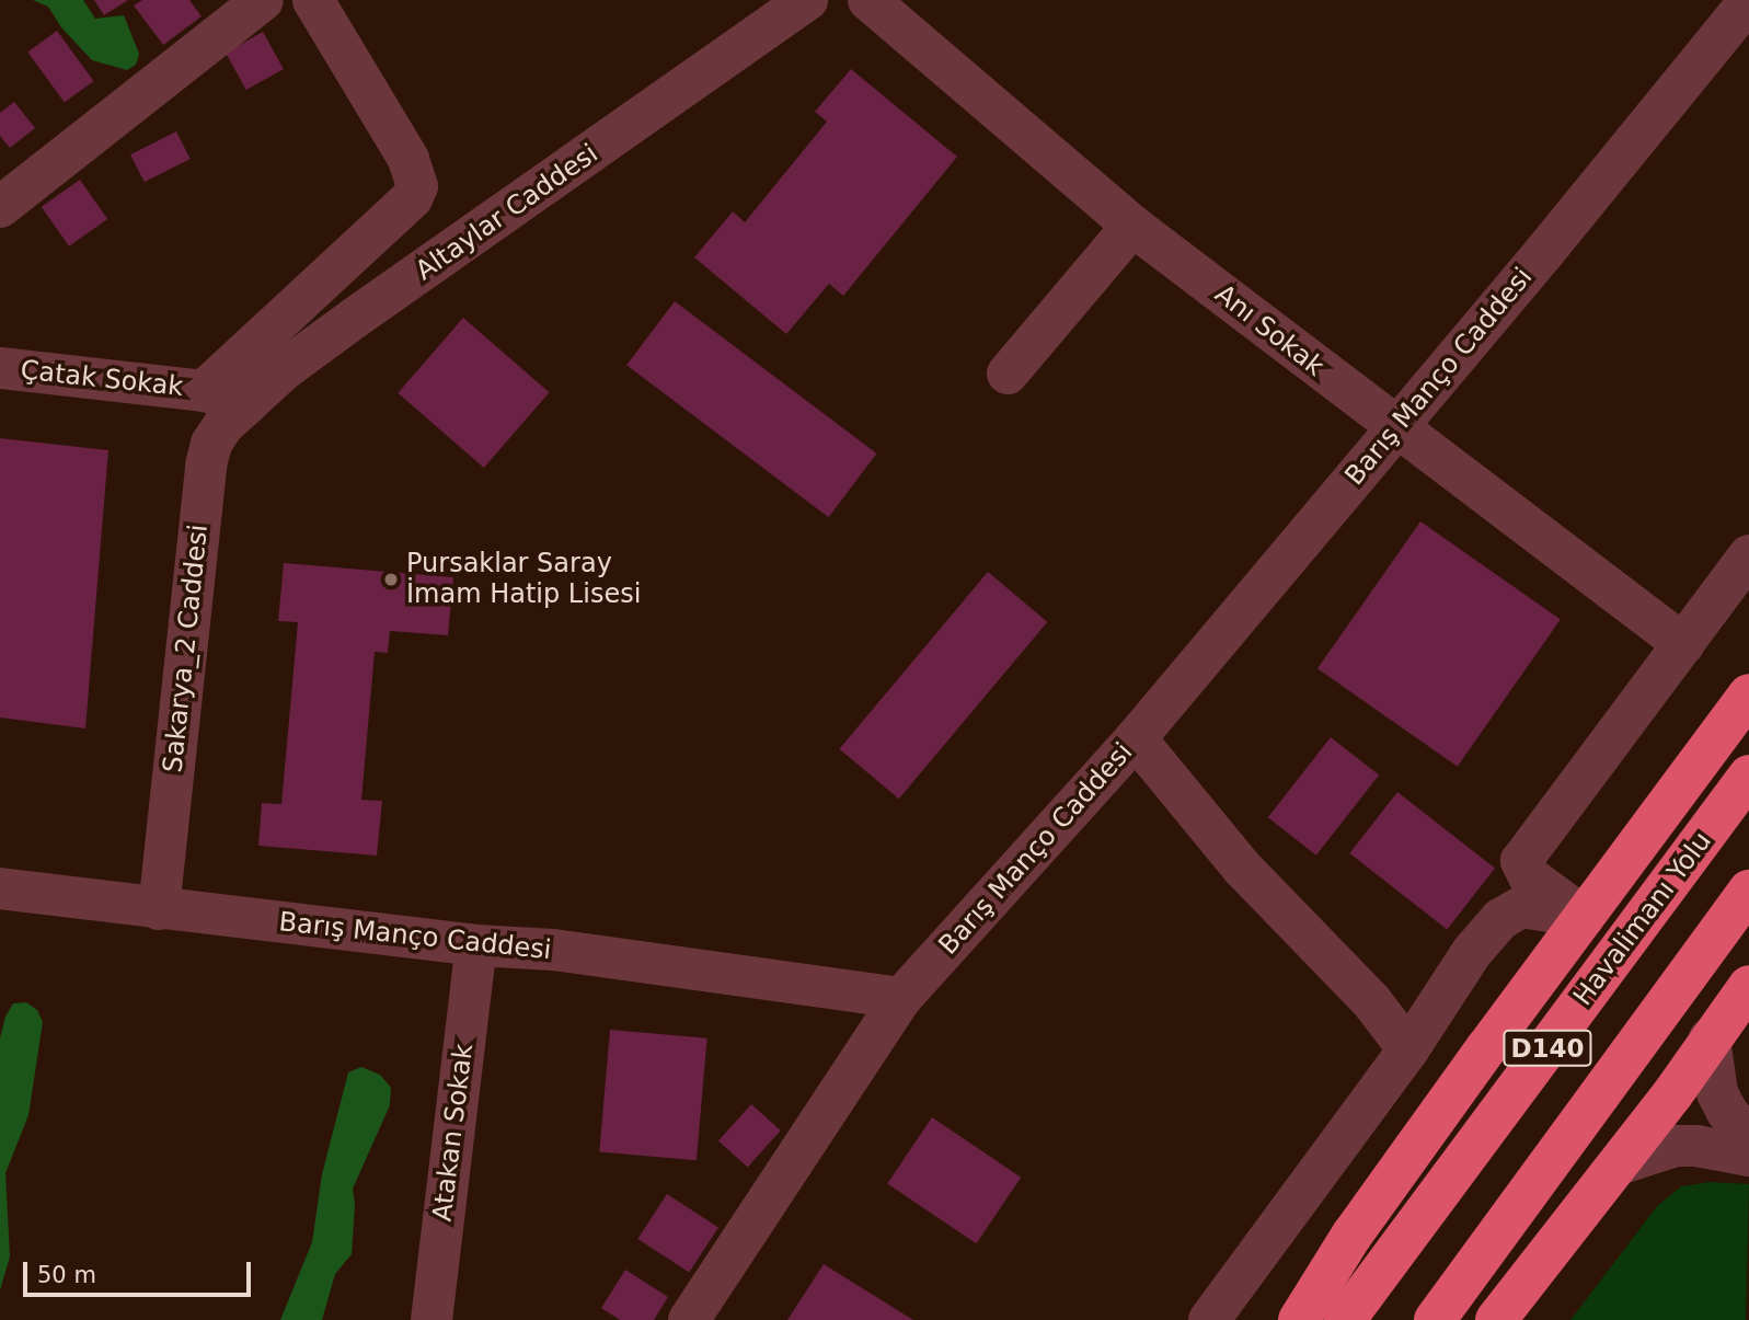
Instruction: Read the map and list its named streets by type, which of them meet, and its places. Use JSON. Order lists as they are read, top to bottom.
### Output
{
  "streets": {
    "highway": ["Havalimanı Yolu", "D140"],
    "street": [
      "Altaylar Caddesi",
      "Anı Sokak",
      "Barış Manço Caddesi",
      "Çatak Sokak",
      "Sakarya_2 Caddesi",
      "Atakan Sokak"
    ]
  },
  "crossings": [
    ["Altaylar Caddesi", "Sakarya_2 Caddesi"],
    ["Anı Sokak", "Barış Manço Caddesi"],
    ["Barış Manço Caddesi", "Sakarya_2 Caddesi"],
    ["Barış Manço Caddesi", "Atakan Sokak"]
  ],
  "places": ["Pursaklar Saray İmam Hatip Lisesi"],
  "scale_bar": "50 m"
}
